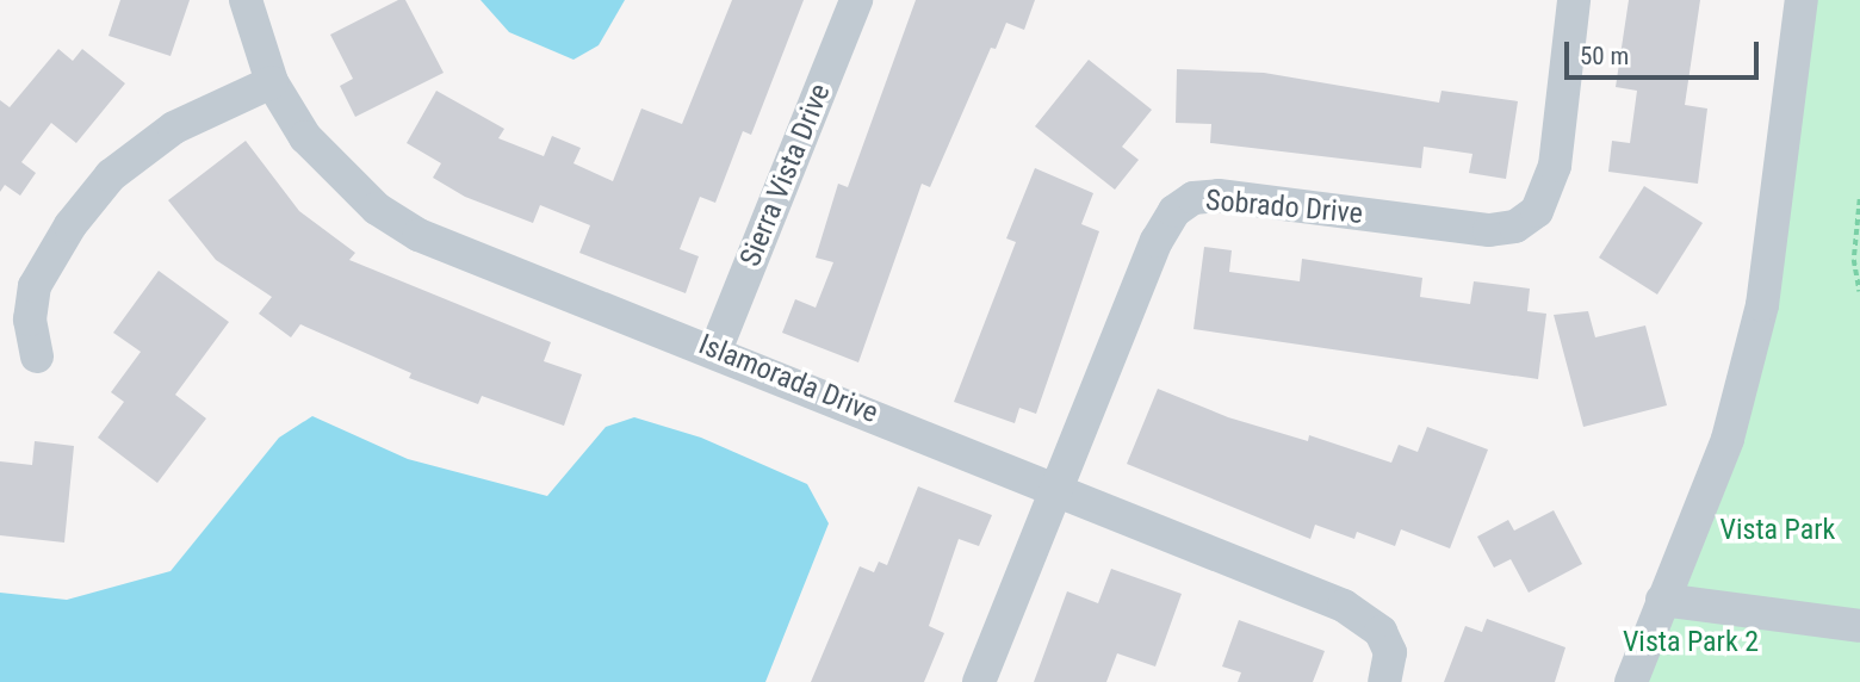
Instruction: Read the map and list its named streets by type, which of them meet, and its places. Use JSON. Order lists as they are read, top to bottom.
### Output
{
  "streets": {
    "street": ["Sierra Vista Drive", "Sobrado Drive", "Islamorada Drive"]
  },
  "crossings": [
    ["Sierra Vista Drive", "Islamorada Drive"],
    ["Sobrado Drive", "Islamorada Drive"]
  ],
  "parks": ["Vista Park", "Vista Park 2"],
  "scale_bar": "50 m"
}
